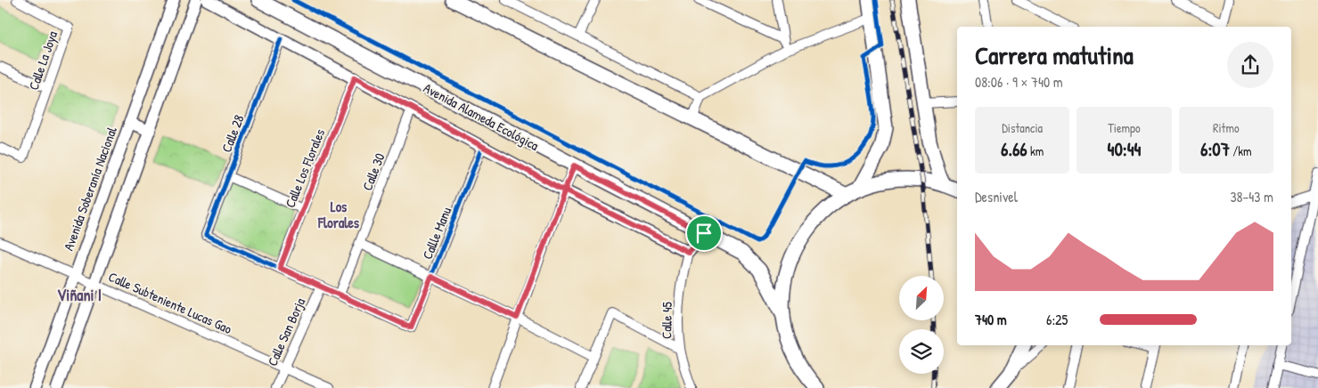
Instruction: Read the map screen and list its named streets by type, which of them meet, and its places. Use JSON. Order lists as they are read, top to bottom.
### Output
{
  "streets": {
    "main road": ["Avenida Alameda Ecológica"],
    "street": [
      "Calle La Joya",
      "Calle 28",
      "Calle Los Florales",
      "Calle 30",
      "Avenida Soberanía Nacional",
      "Callle Manu",
      "Calle Subteniente Lucas Gao",
      "Calle 45",
      "Calle San Borja"
    ]
  },
  "crossings": [
    ["Avenida Alameda Ecológica", "Calle 28"],
    ["Avenida Alameda Ecológica", "Calle Los Florales"],
    ["Avenida Alameda Ecológica", "Calle 30"],
    ["Avenida Alameda Ecológica", "Callle Manu"],
    ["Avenida Alameda Ecológica", "Calle 45"],
    ["Calle 28", "Calle Los Florales"],
    ["Calle 30", "Callle Manu"],
    ["Avenida Soberanía Nacional", "Calle Subteniente Lucas Gao"],
    ["Calle Subteniente Lucas Gao", "Calle San Borja"]
  ],
  "districts": ["Los Florales", "Viñani I"],
  "north": "top right",
  "page": {
    "heading": ["Carrera matutina", "08:06 · 9 × 740 m"],
    "stats": [
      ["Distancia", "6.66 km"],
      ["Tiempo", "40:44"],
      ["Ritmo", "6:07 /km"]
    ],
    "chart": ["Desnivel", "38–43 m"],
    "list": [
      {
        "name": "740 m",
        "note": "6:25"
      }
    ]
  }
}
